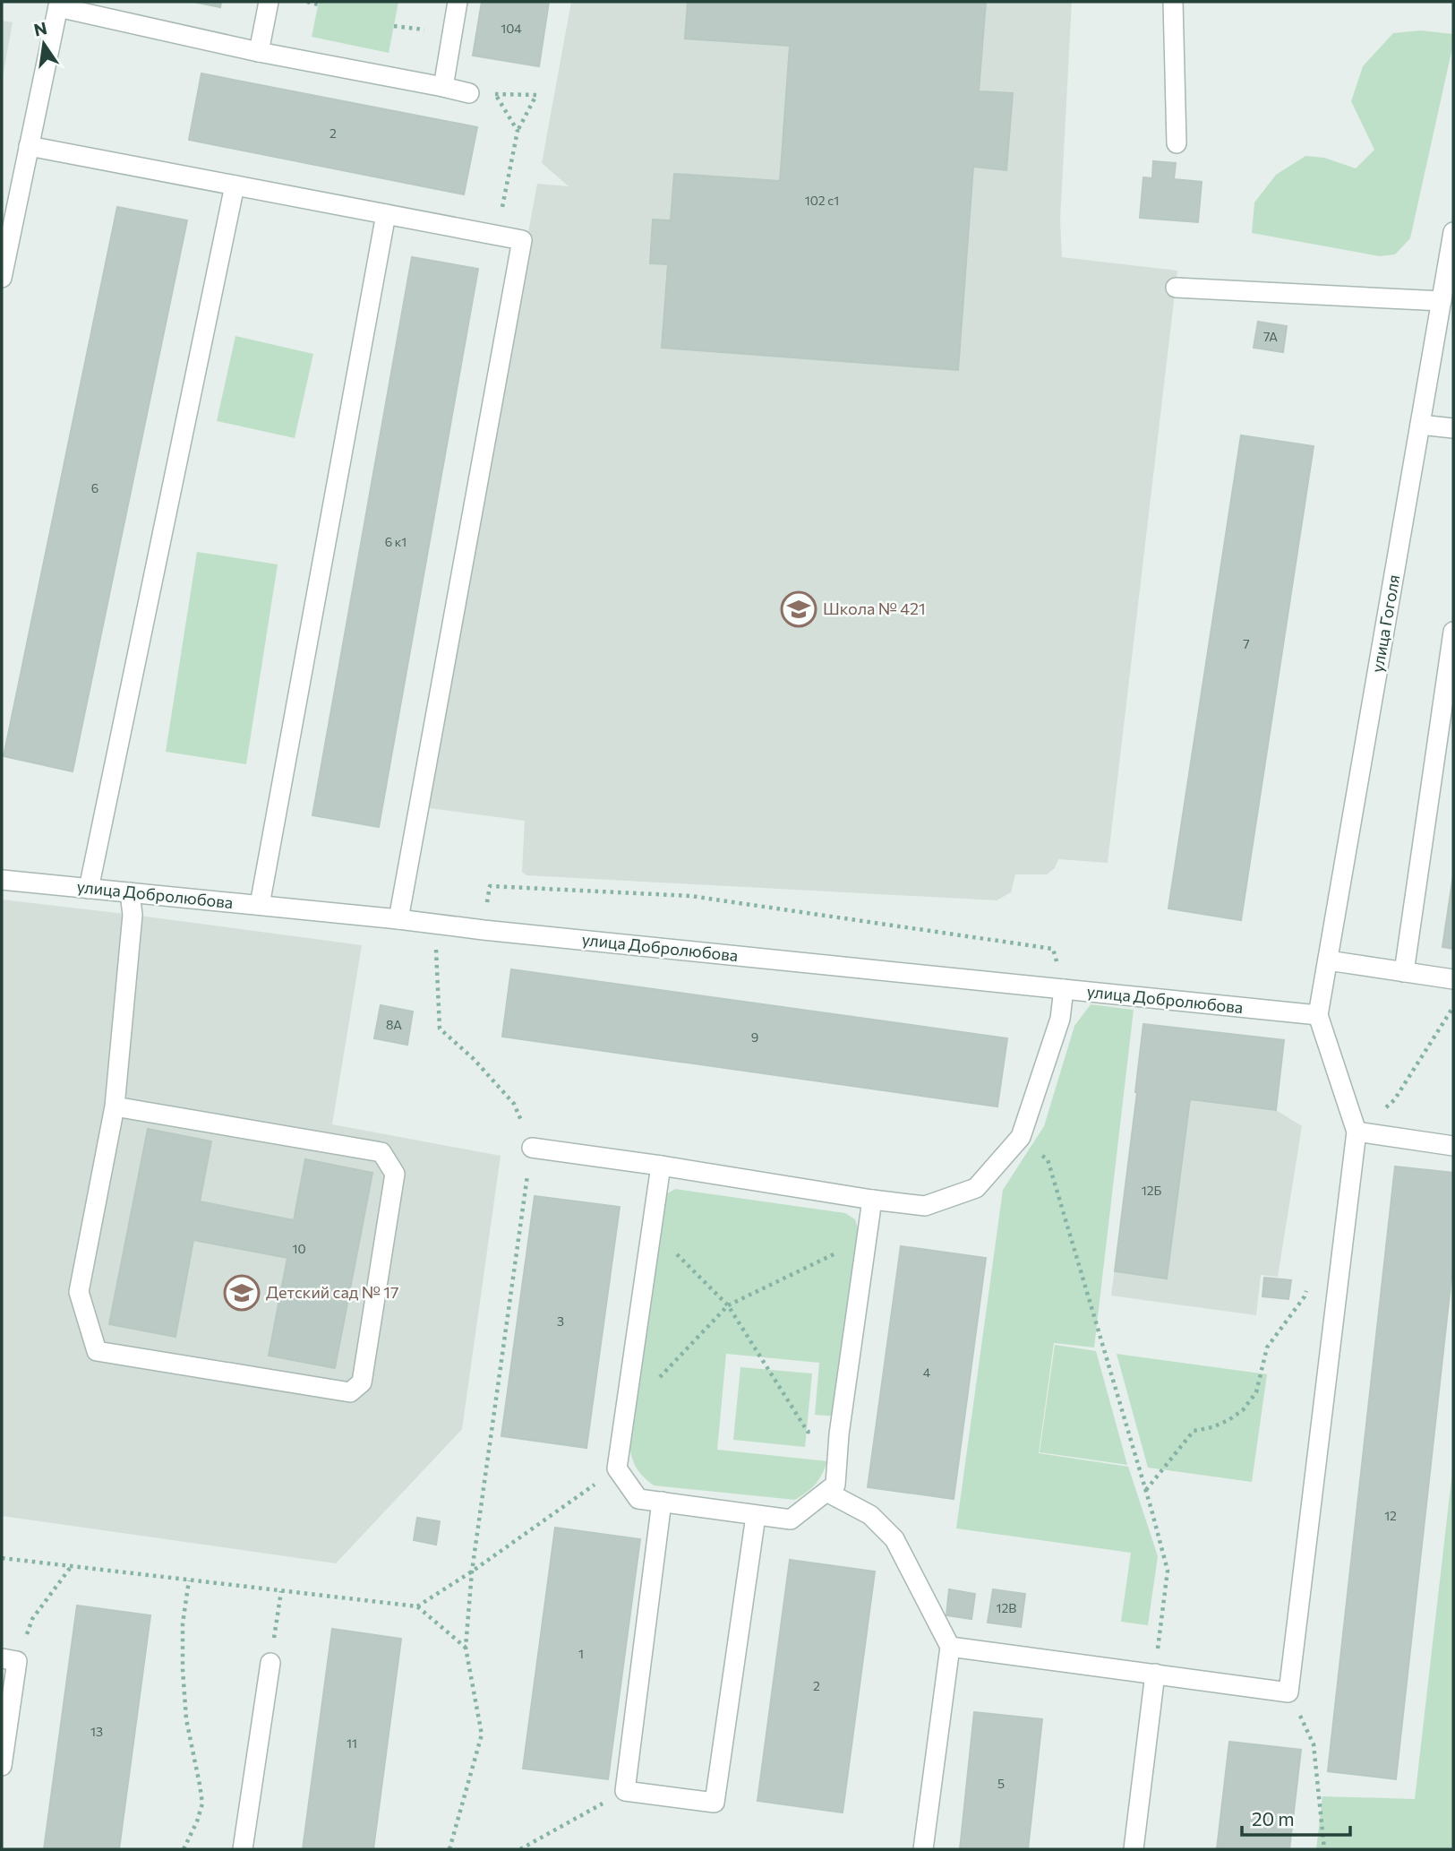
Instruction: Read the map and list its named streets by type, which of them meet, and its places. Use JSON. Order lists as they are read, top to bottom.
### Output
{
  "streets": {
    "street": ["улица Гоголя", "улица Добролюбова"]
  },
  "crossings": [
    ["улица Гоголя", "улица Добролюбова"]
  ],
  "places": {
    "school or university": ["Школа № 421", "Детский сад № 17"]
  },
  "house_numbers": [
    "104",
    "2",
    "102 с1",
    "7А",
    "6",
    "6 к1",
    "7",
    "8А",
    "9",
    "12Б",
    "10",
    "3",
    "4",
    "12",
    "12В",
    "1",
    "2",
    "13",
    "11",
    "5"
  ],
  "scale_bar": "20 m",
  "north": "top"
}
